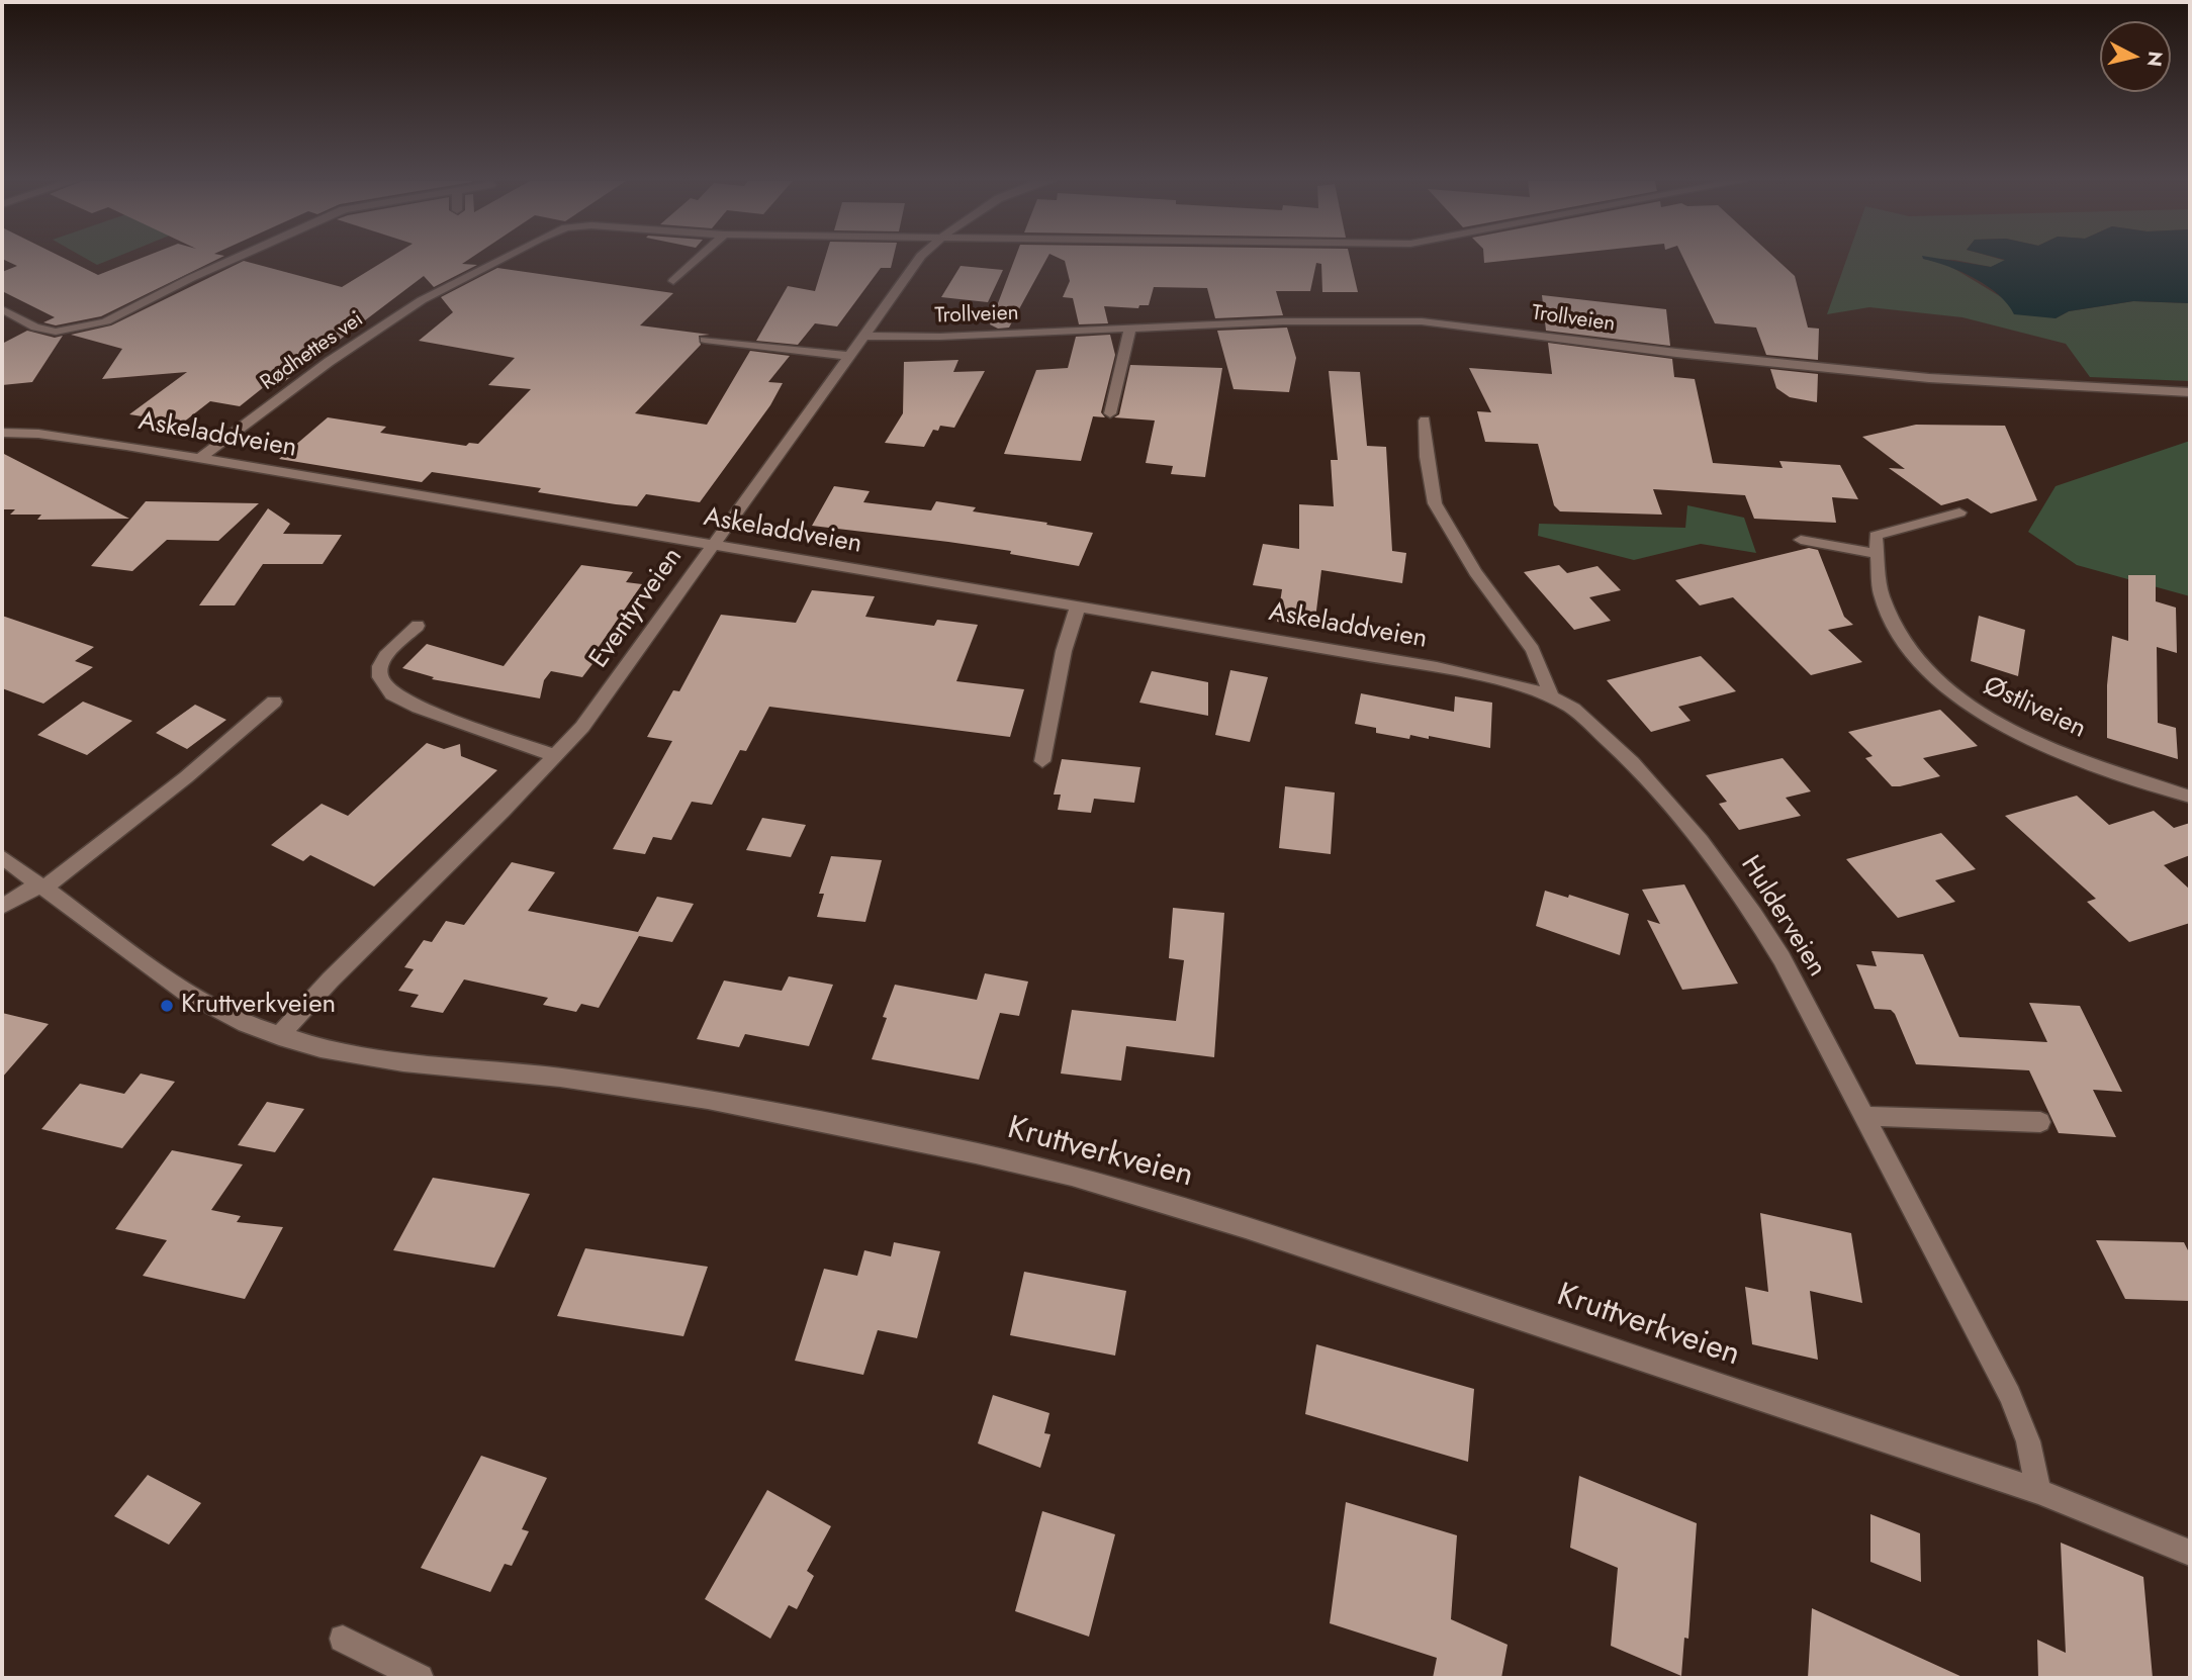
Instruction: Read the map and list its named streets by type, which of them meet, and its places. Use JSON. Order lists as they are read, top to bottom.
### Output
{
  "streets": {
    "street": [
      "Trollveien",
      "Rødhettes vei",
      "Askeladdveien",
      "Eventyrveien",
      "Østliveien",
      "Hulderveien",
      "Kruttverkveien"
    ]
  },
  "crossings": [
    ["Trollveien", "Eventyrveien"],
    ["Rødhettes vei", "Askeladdveien"],
    ["Askeladdveien", "Eventyrveien"],
    ["Askeladdveien", "Hulderveien"],
    ["Eventyrveien", "Kruttverkveien"],
    ["Hulderveien", "Kruttverkveien"]
  ],
  "places": ["Kruttverkveien"],
  "north": "right"
}
